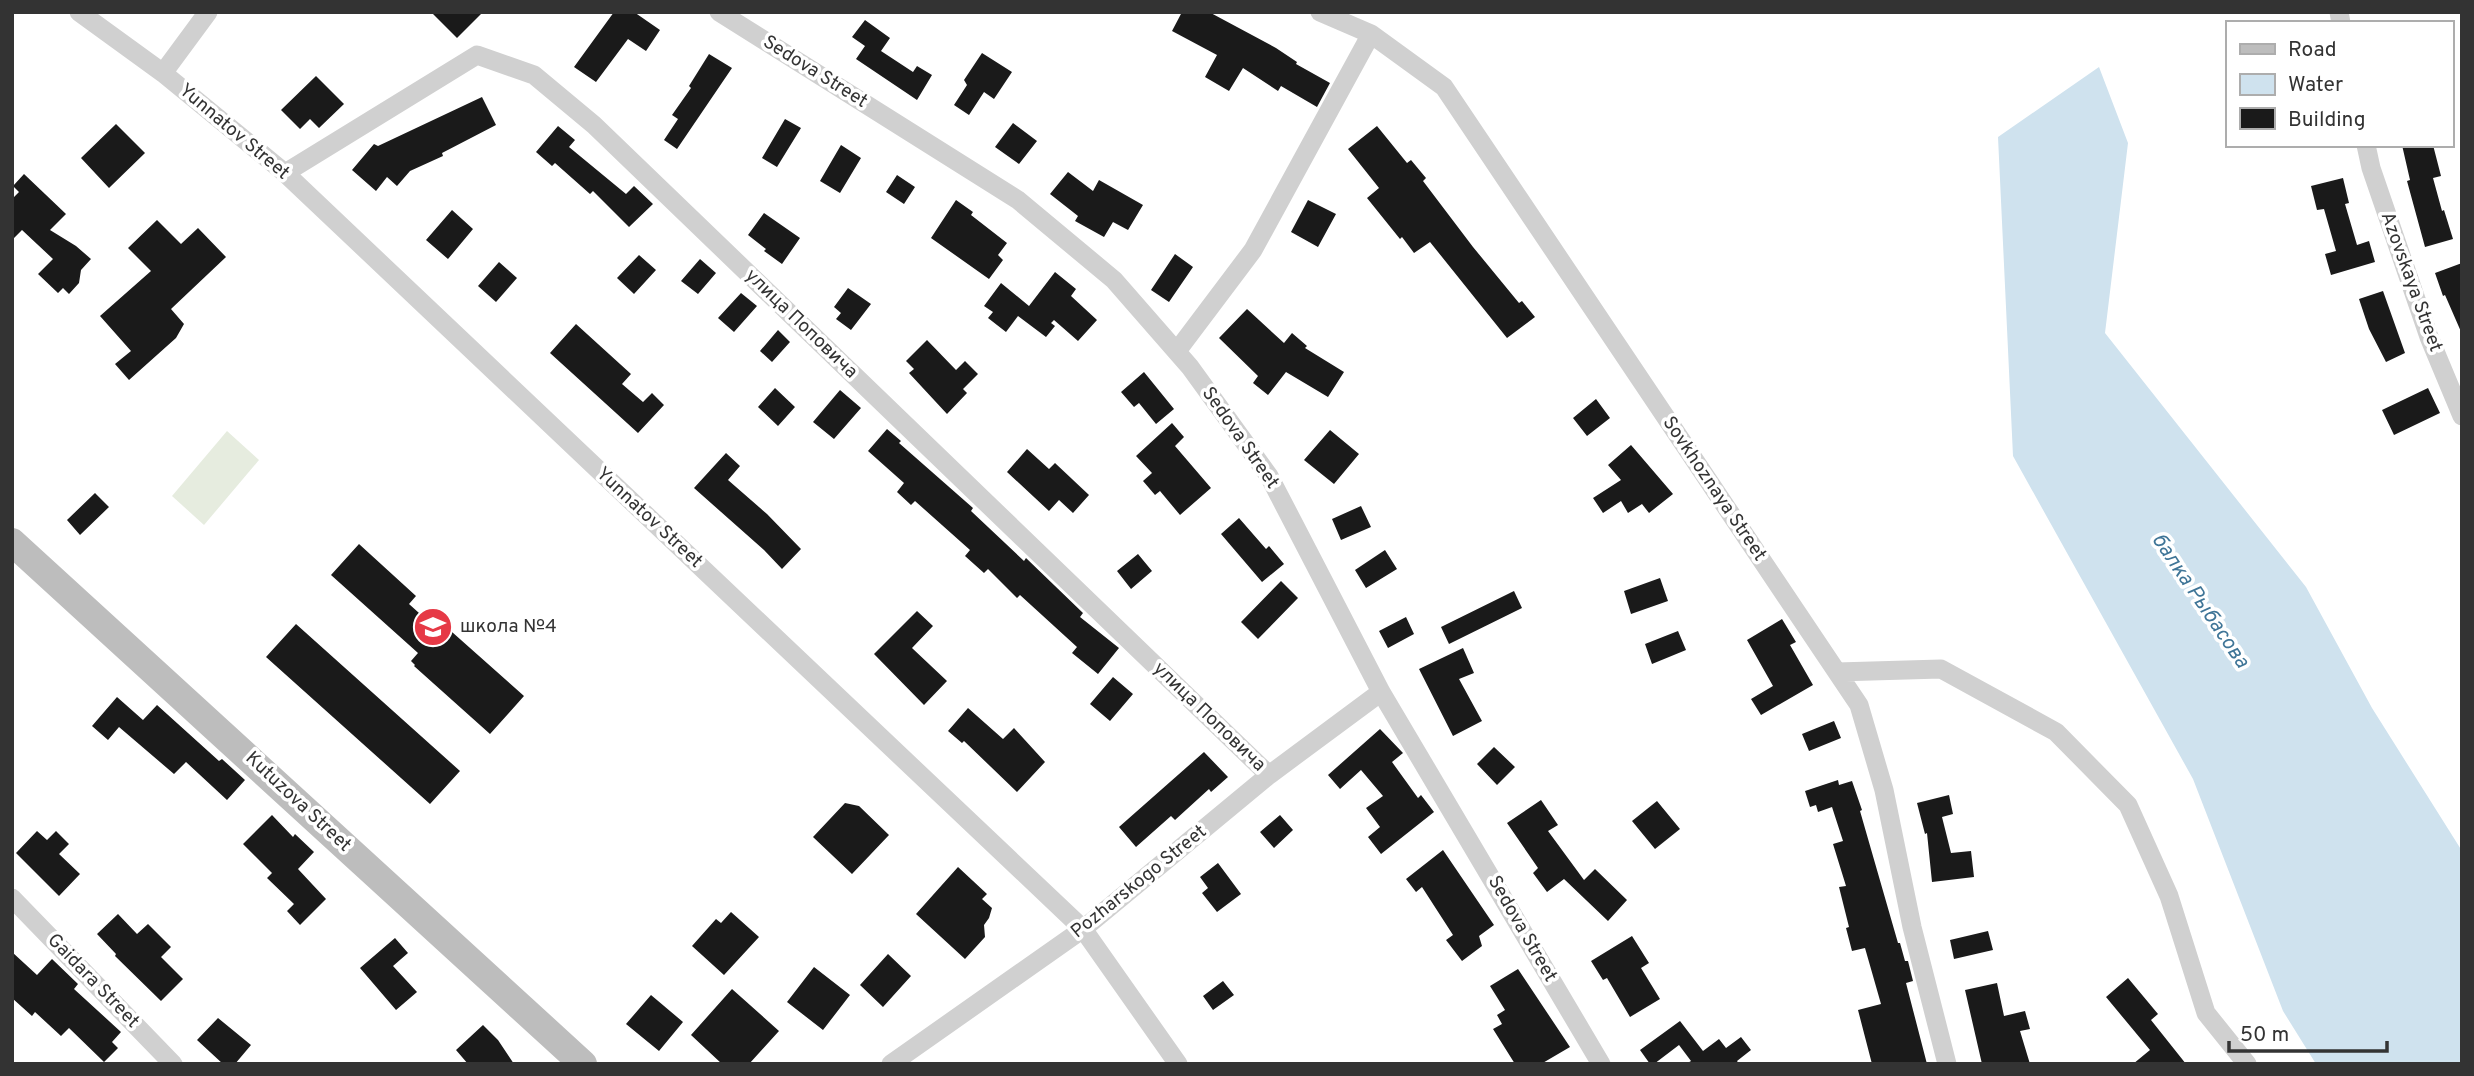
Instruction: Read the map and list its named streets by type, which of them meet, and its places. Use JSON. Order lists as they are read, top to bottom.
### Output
{
  "streets": {
    "main road": ["Kutuzova Street"],
    "street": [
      "Sedova Street",
      "Yunnatov Street",
      "Azovskaya Street",
      "улица Поповича",
      "Sovkhoznaya Street",
      "Pozharskogo Street",
      "Gaidara Street"
    ]
  },
  "crossings": [
    ["Sedova Street", "Pozharskogo Street"],
    ["Yunnatov Street", "улица Поповича"],
    ["Yunnatov Street", "Pozharskogo Street"],
    ["улица Поповича", "Pozharskogo Street"]
  ],
  "water": ["балка Рыбасова"],
  "places": {
    "school or university": ["школа №4"]
  },
  "legend": ["Road", "Water", "Building"],
  "scale_bar": "50 m"
}
